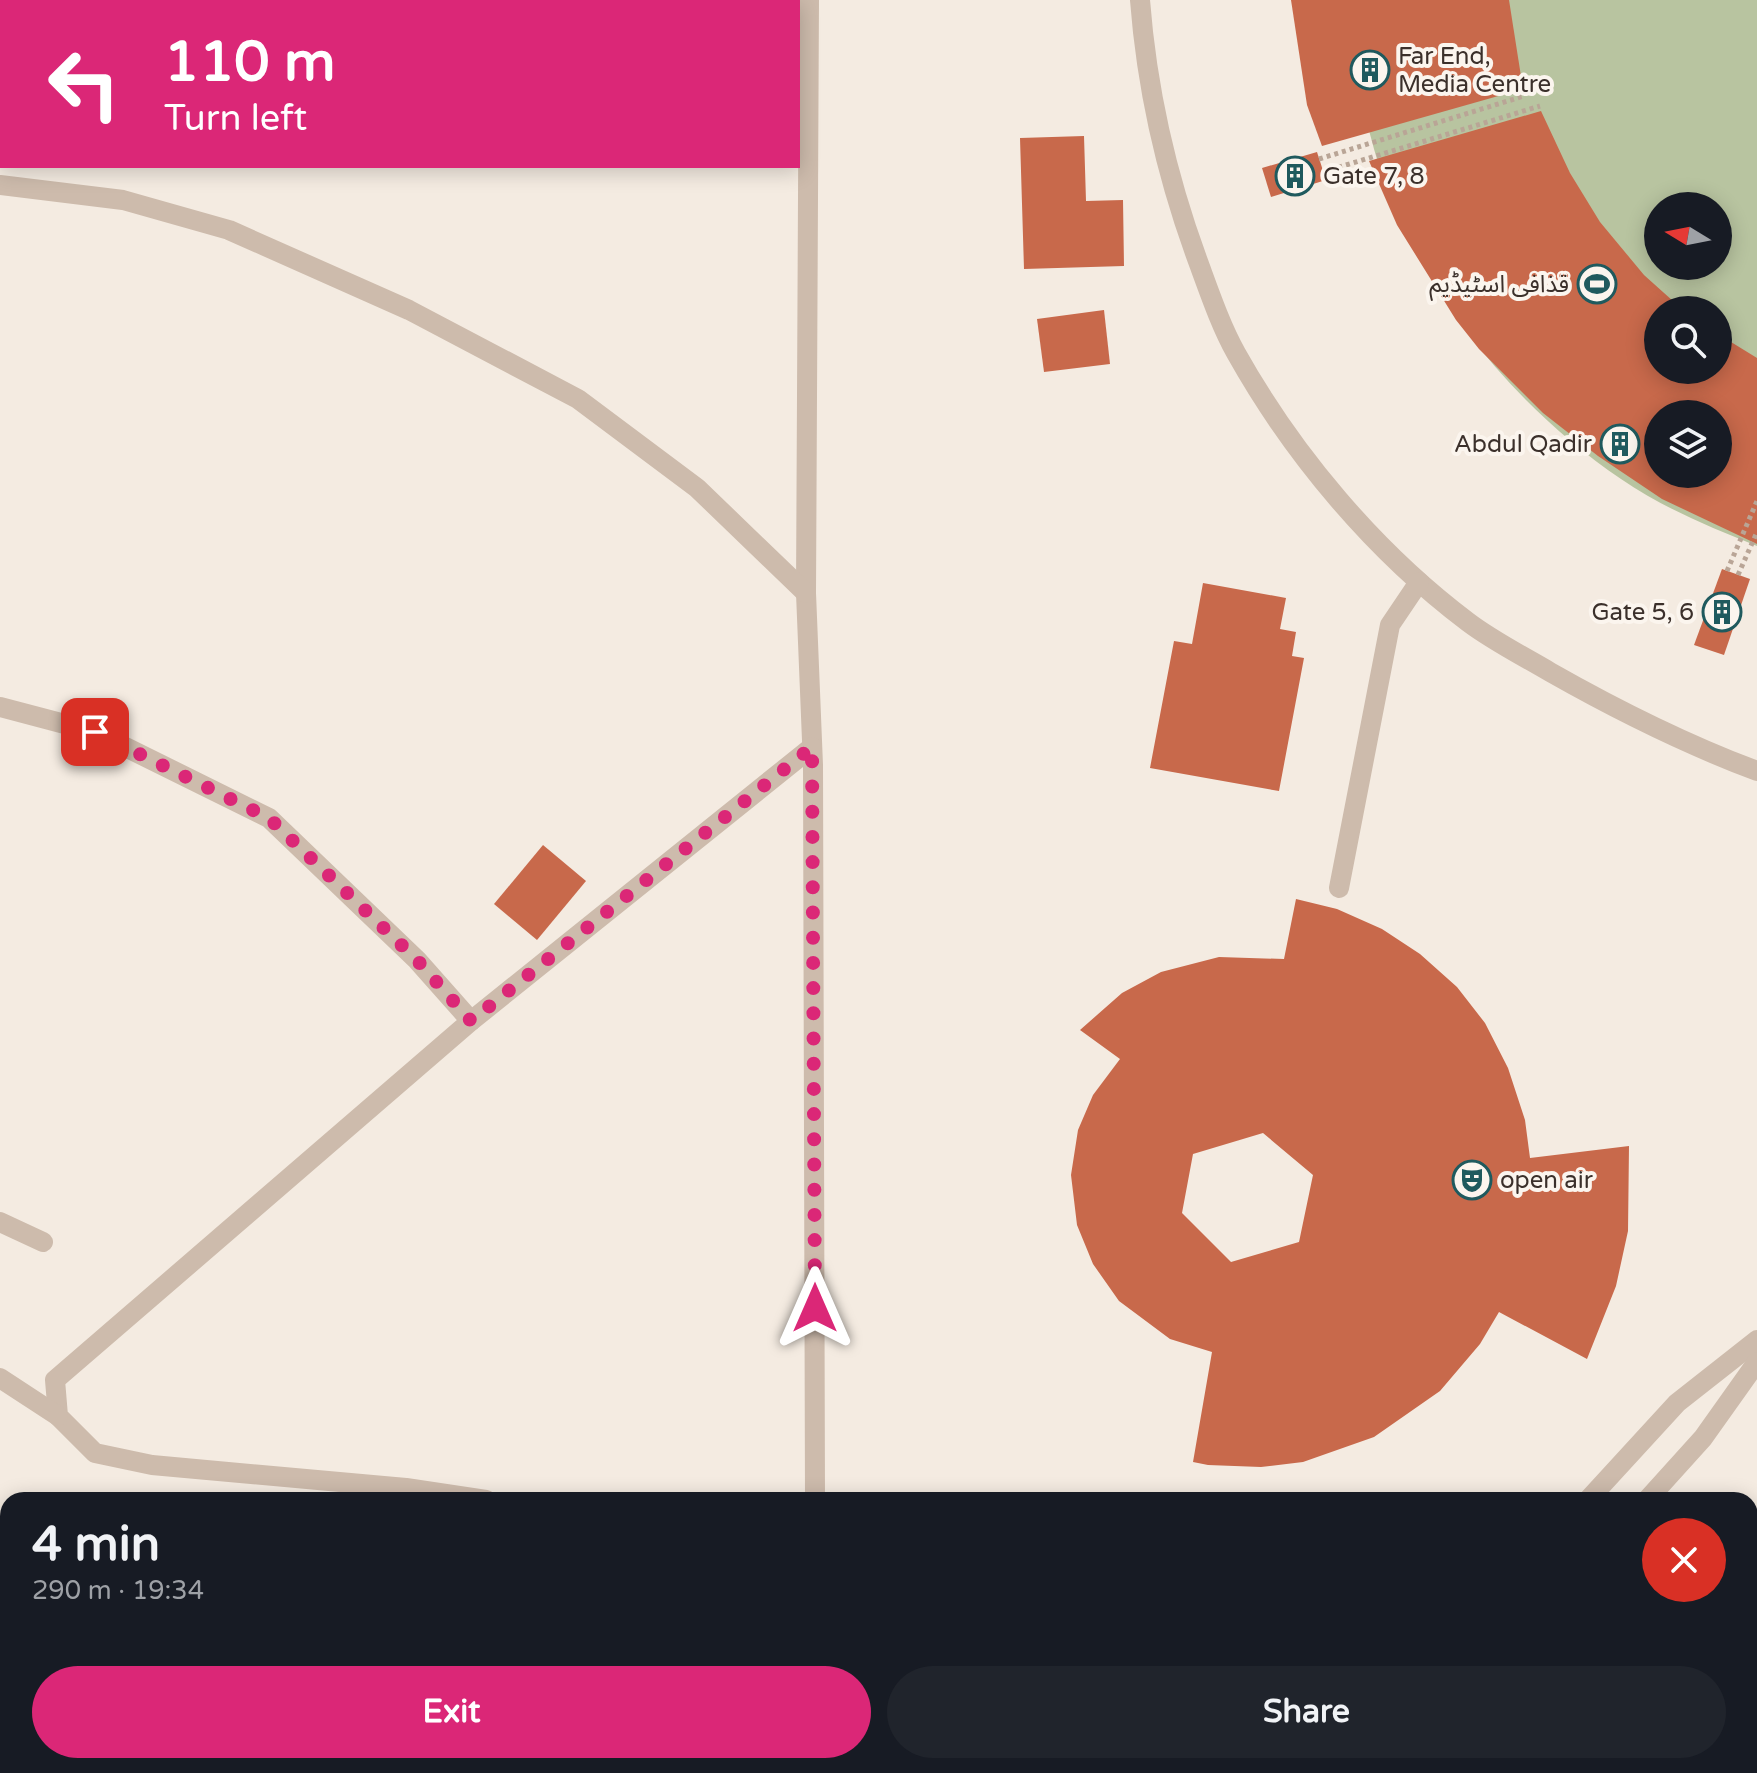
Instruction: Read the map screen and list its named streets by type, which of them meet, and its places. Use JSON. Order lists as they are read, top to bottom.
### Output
{
  "places": {
    "building": [
      "Far End, Media Centre",
      "Gate 7, 8",
      "Abdul Qadir",
      "Gate 5, 6"
    ],
    "sports": ["قذافی اسٹیڈیم"],
    "theatre": ["open air"]
  },
  "north": "left",
  "page": {
    "turn": ["110 m", "Turn left"],
    "heading": ["4 min", "290 m · 19:34"],
    "buttons": ["Exit", "Share"]
  }
}
